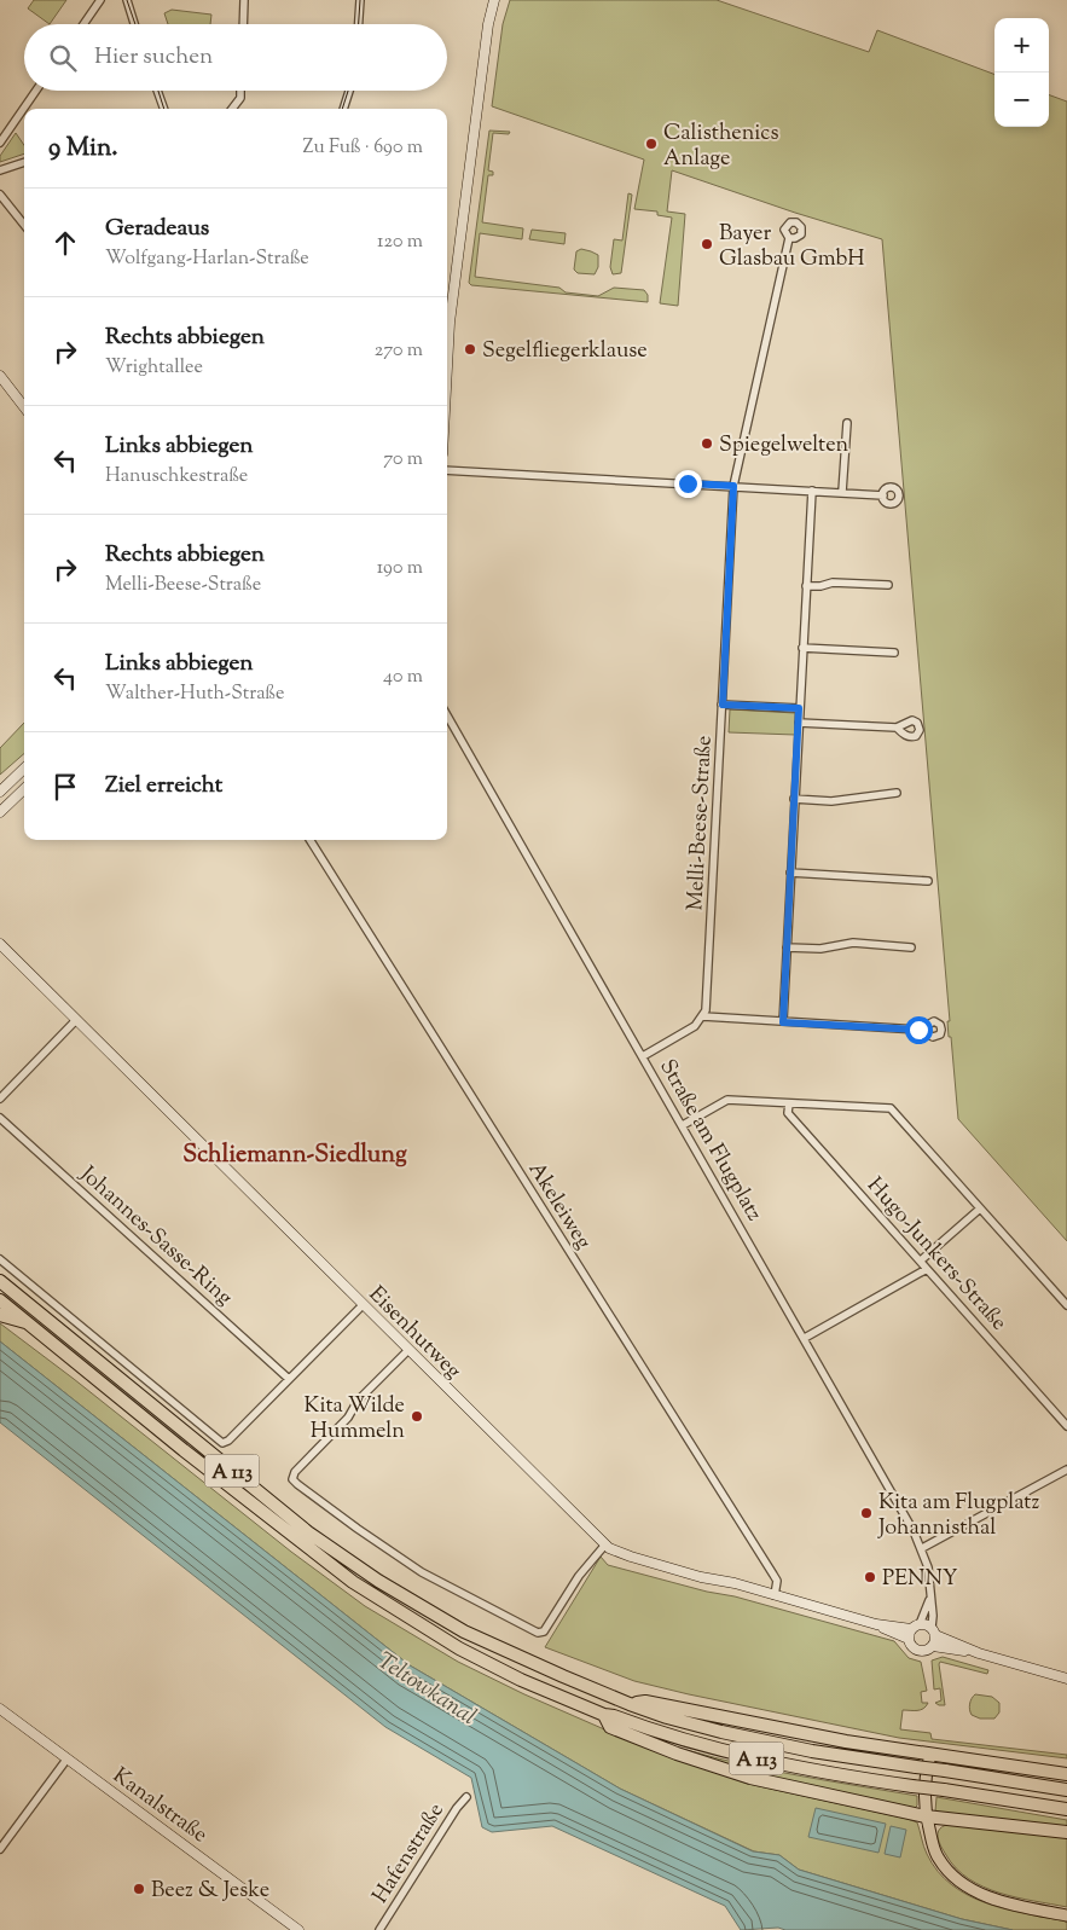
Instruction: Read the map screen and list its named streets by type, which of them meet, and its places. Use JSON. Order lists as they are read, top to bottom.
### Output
{
  "streets": {
    "highway": ["A 113"],
    "street": [
      "Melli-Beese-Straße",
      "Straße am Flugplatz",
      "Akeleiweg",
      "Johannes-Sasse-Ring",
      "Hugo-Junkers-Straße",
      "Eisenhutweg",
      "Kanalstraße",
      "Hafenstraße"
    ]
  },
  "crossings": [
    ["Straße am Flugplatz", "Eisenhutweg"],
    ["Akeleiweg", "Eisenhutweg"]
  ],
  "districts": ["Schliemann-Siedlung"],
  "water": ["Teltowkanal"],
  "places": [
    "Calisthenics Anlage",
    "Bayer Glasbau GmbH",
    "Segelfliegerklause",
    "Spiegelwelten",
    "Kita Wilde Hummeln",
    "Kita am Flugplatz Johannisthal",
    "PENNY",
    "Beez & Jeske"
  ],
  "page": {
    "map_buttons": ["+", "−"],
    "search": "Hier suchen",
    "heading": ["9 Min.", "Zu Fuß · 690 m"],
    "list": [
      ["Geradeaus", "Wolfgang-Harlan-Straße", "120 m"],
      ["Rechts abbiegen", "Wrightallee", "270 m"],
      ["Links abbiegen", "Hanuschkestraße", "70 m"],
      ["Rechts abbiegen", "Melli-Beese-Straße", "190 m"],
      ["Links abbiegen", "Walther-Huth-Straße", "40 m"],
      "Ziel erreicht"
    ]
  }
}
